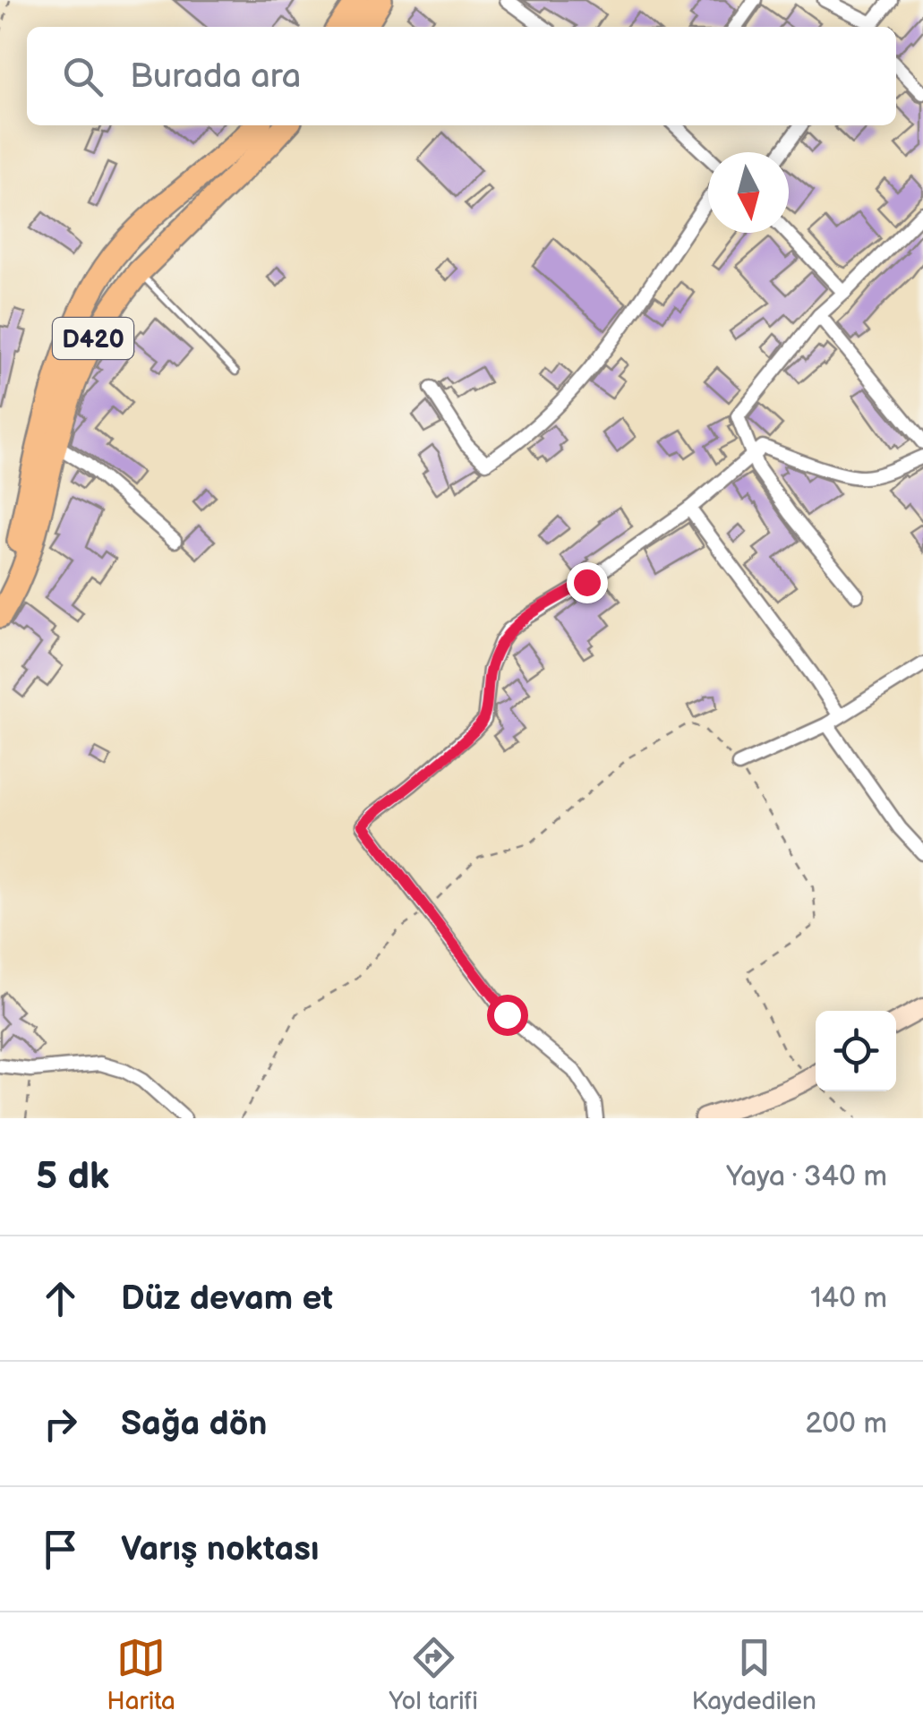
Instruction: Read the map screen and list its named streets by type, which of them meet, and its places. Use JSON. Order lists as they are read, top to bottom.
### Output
{
  "streets": {
    "highway": ["D420"]
  },
  "north": "bottom",
  "page": {
    "search": "Burada ara",
    "heading": ["5 dk", "Yaya · 340 m"],
    "list": [
      ["Düz devam et", "140 m"],
      ["Sağa dön", "200 m"],
      "Varış noktası"
    ],
    "nav": ["Harita", "Yol tarifi", "Kaydedilen"]
  }
}
